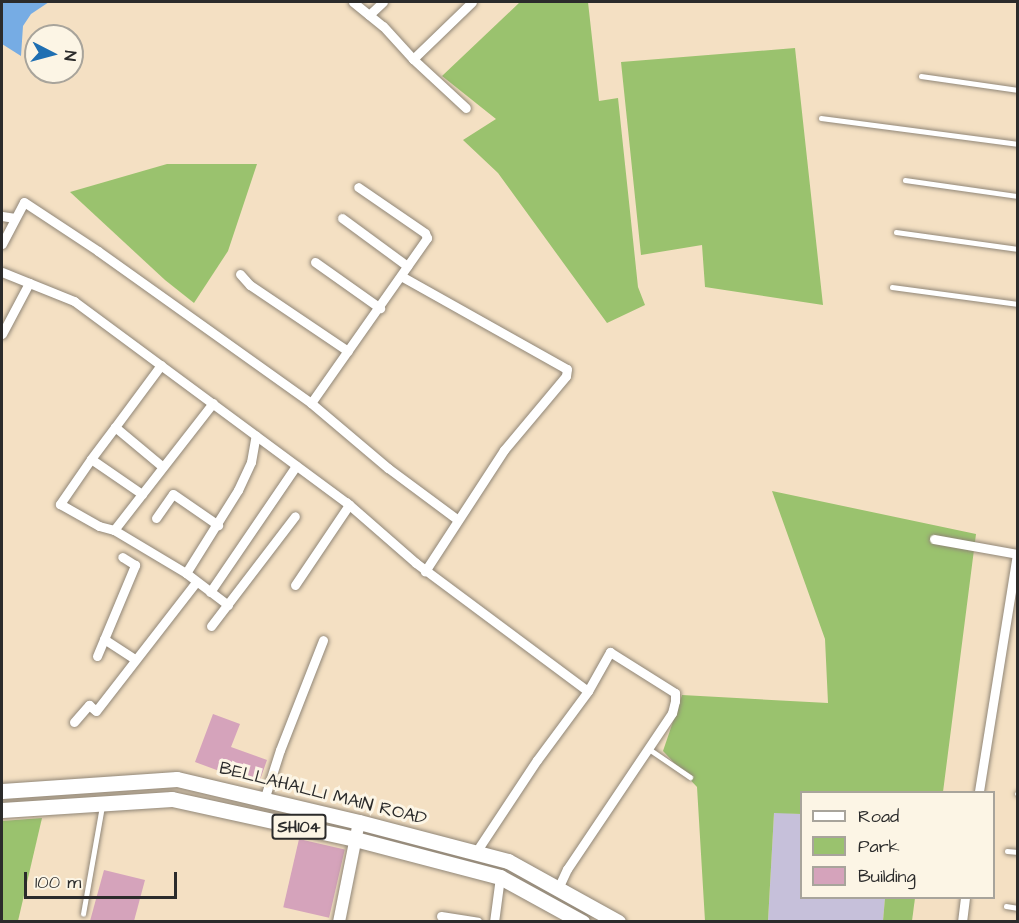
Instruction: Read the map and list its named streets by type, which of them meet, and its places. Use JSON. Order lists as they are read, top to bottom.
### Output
{
  "streets": {
    "main road": ["BELLAHALLI MAIN ROAD", "SH104"]
  },
  "legend": ["Road", "Park", "Building"],
  "scale_bar": "100 m",
  "north": "right"
}
